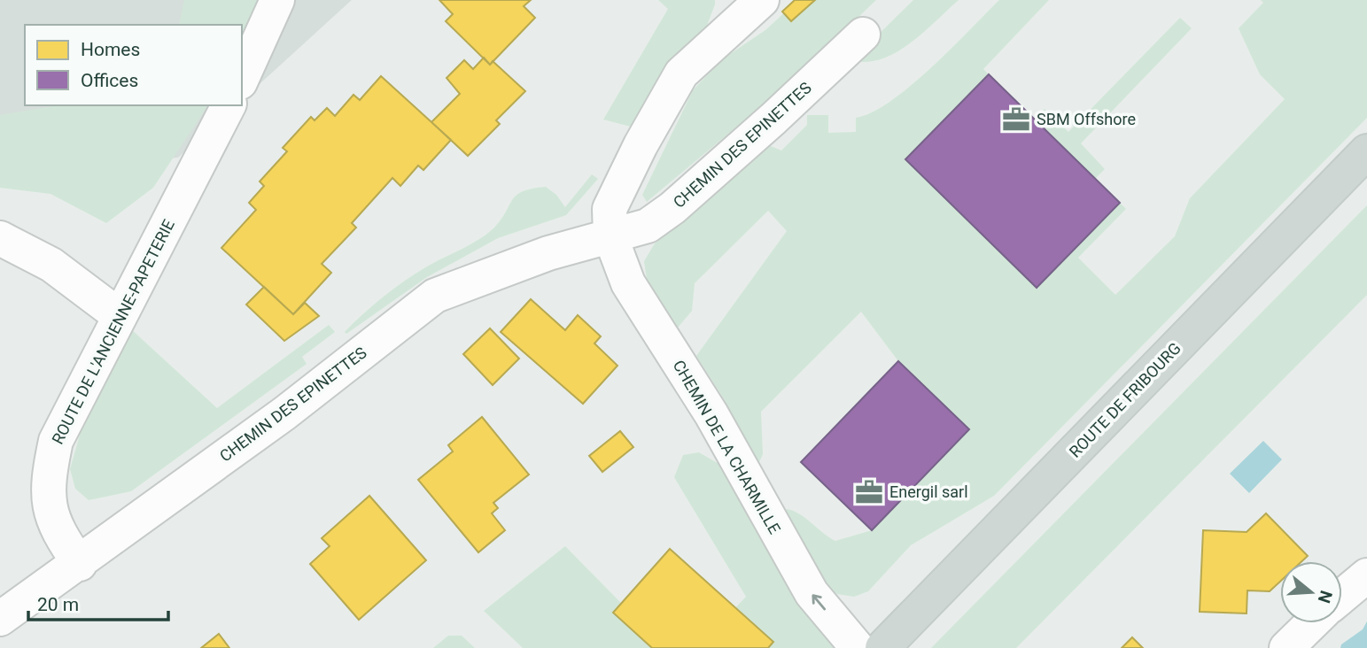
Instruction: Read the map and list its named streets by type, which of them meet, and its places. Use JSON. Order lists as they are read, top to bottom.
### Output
{
  "streets": {
    "main road": ["ROUTE DE FRIBOURG"],
    "street": ["CHEMIN DES EPINETTES", "ROUTE DE L'ANCIENNE-PAPETERIE", "CHEMIN DE LA CHARMILLE"]
  },
  "crossings": [
    ["CHEMIN DES EPINETTES", "ROUTE DE L'ANCIENNE-PAPETERIE"],
    ["CHEMIN DES EPINETTES", "CHEMIN DE LA CHARMILLE"]
  ],
  "one_way": ["CHEMIN DE LA CHARMILLE"],
  "places": {
    "office": ["SBM Offshore", "Energil sarl"]
  },
  "legend": ["Homes", "Offices"],
  "scale_bar": "20 m",
  "north": "right"
}
